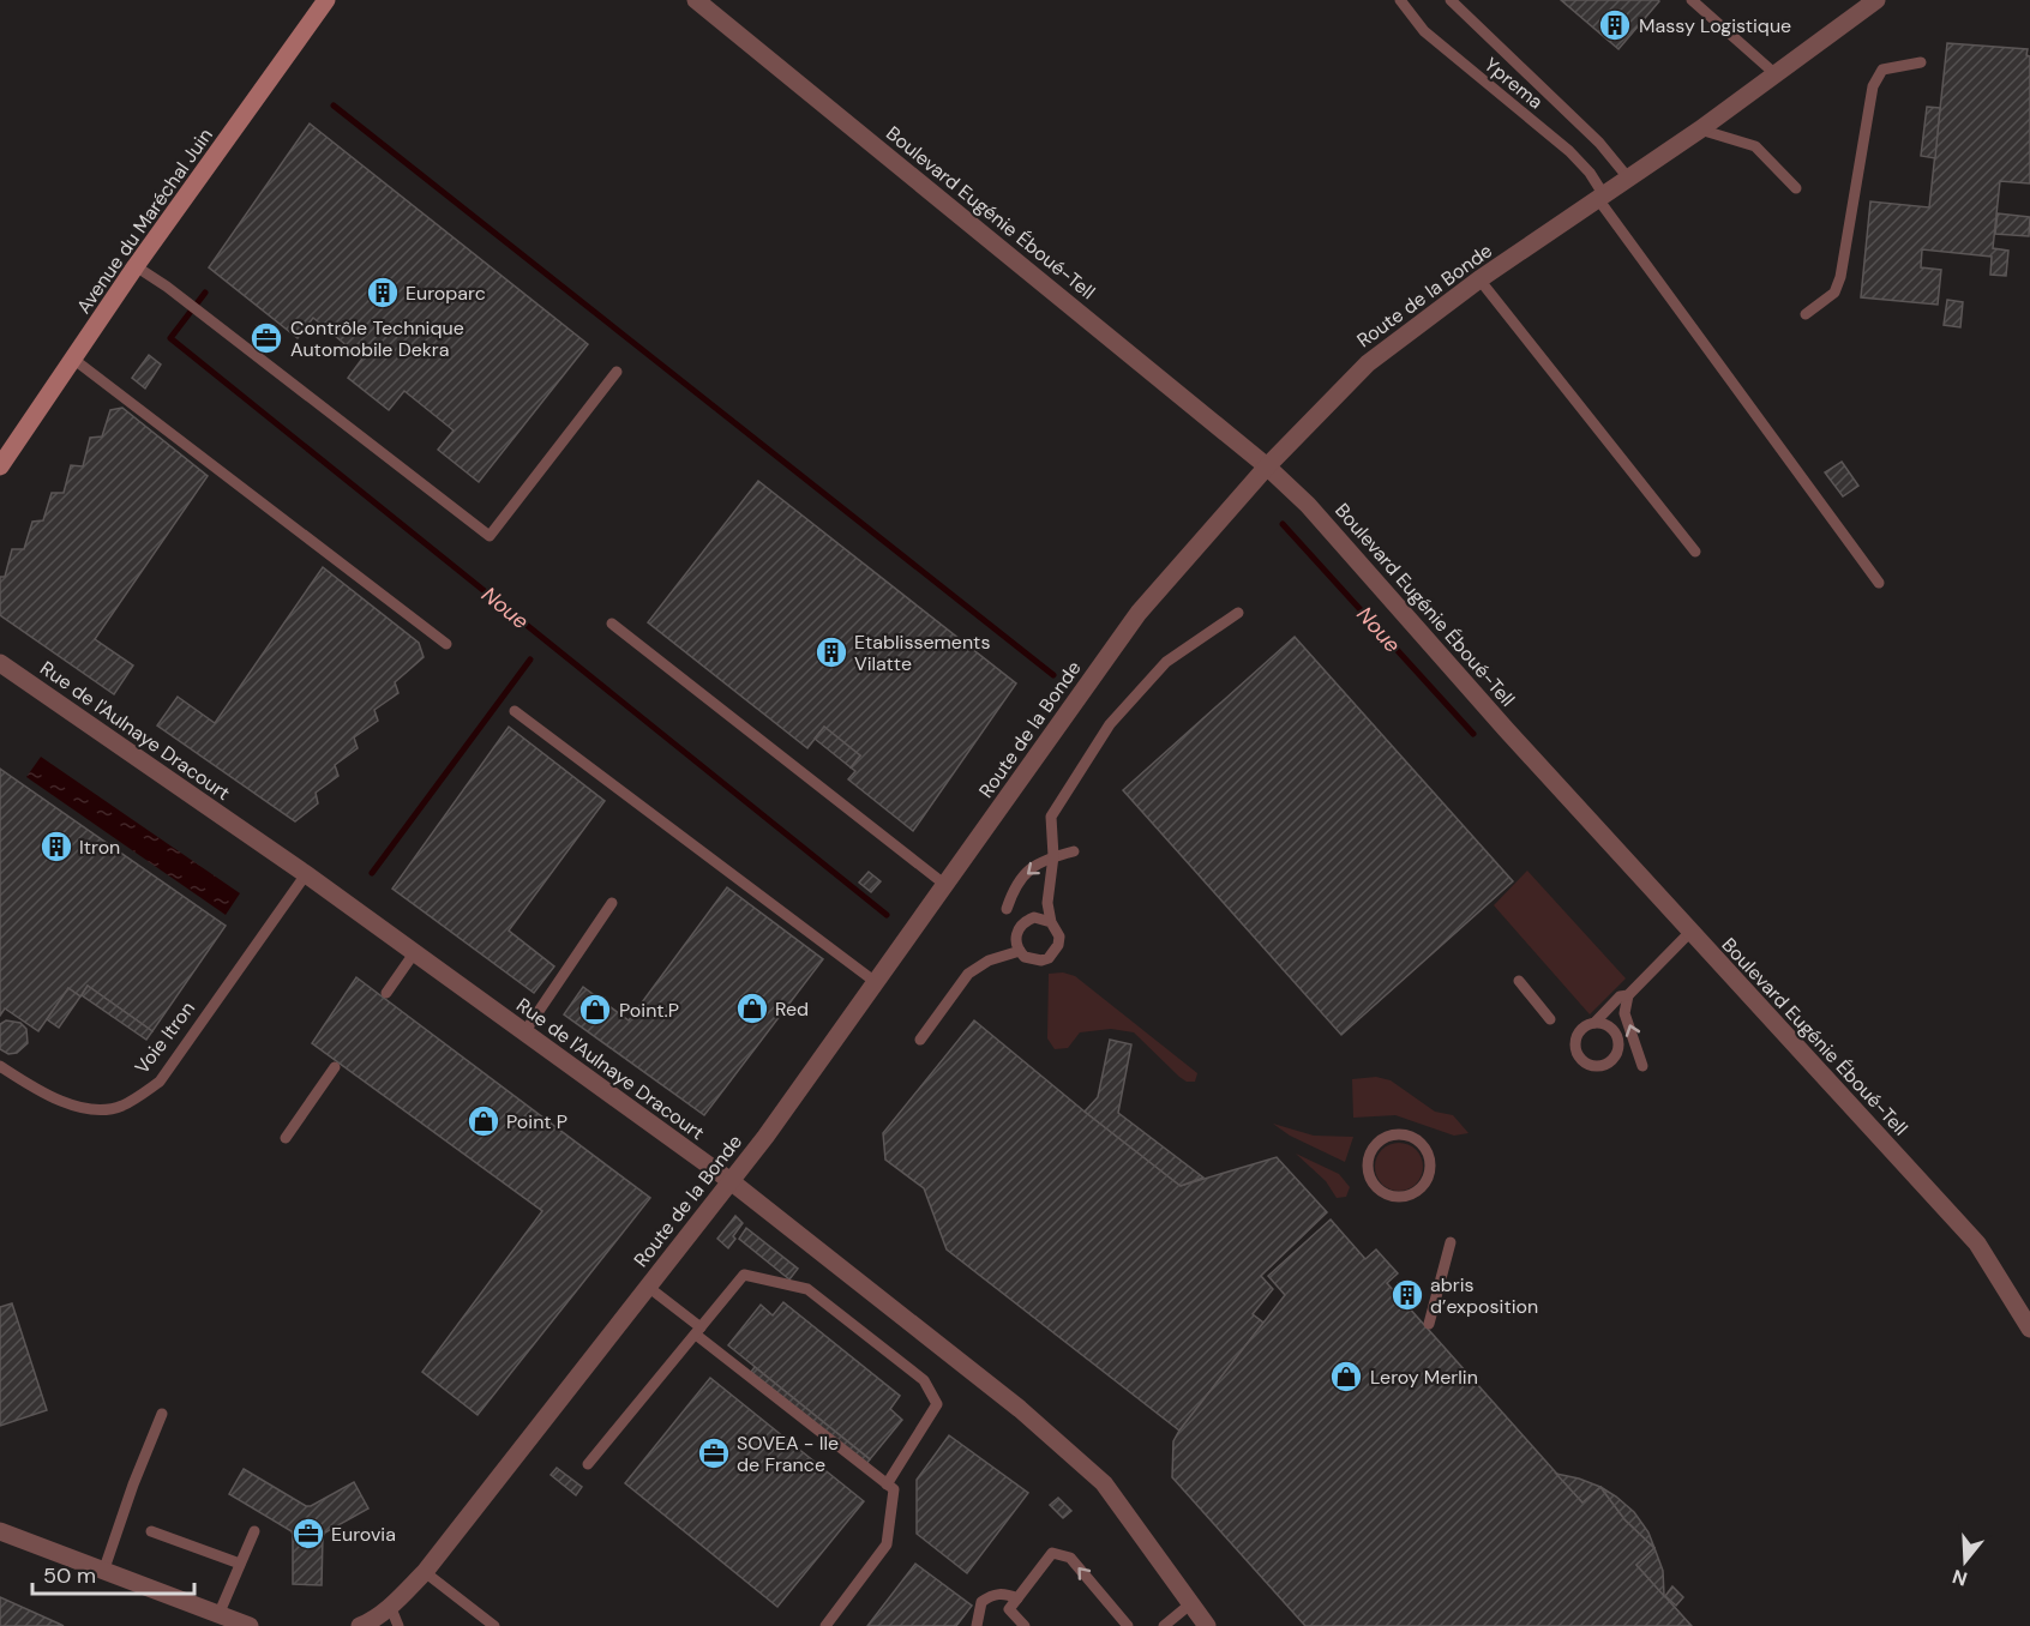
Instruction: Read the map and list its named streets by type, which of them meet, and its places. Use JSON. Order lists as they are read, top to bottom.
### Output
{
  "streets": {
    "street": [
      "Boulevard Eugénie Éboué-Tell",
      "Avenue du Maréchal Juin",
      "Route de la Bonde",
      "Rue de l'Aulnaye Dracourt"
    ],
    "lane": ["Yprema", "Voie Itron"]
  },
  "crossings": [
    ["Yprema", "Route de la Bonde"],
    ["Boulevard Eugénie Éboué-Tell", "Route de la Bonde"],
    ["Route de la Bonde", "Rue de l'Aulnaye Dracourt"],
    ["Rue de l'Aulnaye Dracourt", "Voie Itron"]
  ],
  "water": ["Noue"],
  "places": {
    "building": [
      "Massy Logistique",
      "Europarc",
      "Etablissements Vilatte",
      "Itron",
      "abris d’exposition"
    ],
    "office": ["Contrôle Technique Automobile Dekra", "SOVEA - Ile de France", "Eurovia"],
    "shop": [
      "Red",
      "Point.P",
      "Point P",
      "Leroy Merlin"
    ]
  },
  "scale_bar": "50 m",
  "north": "bottom"
}
